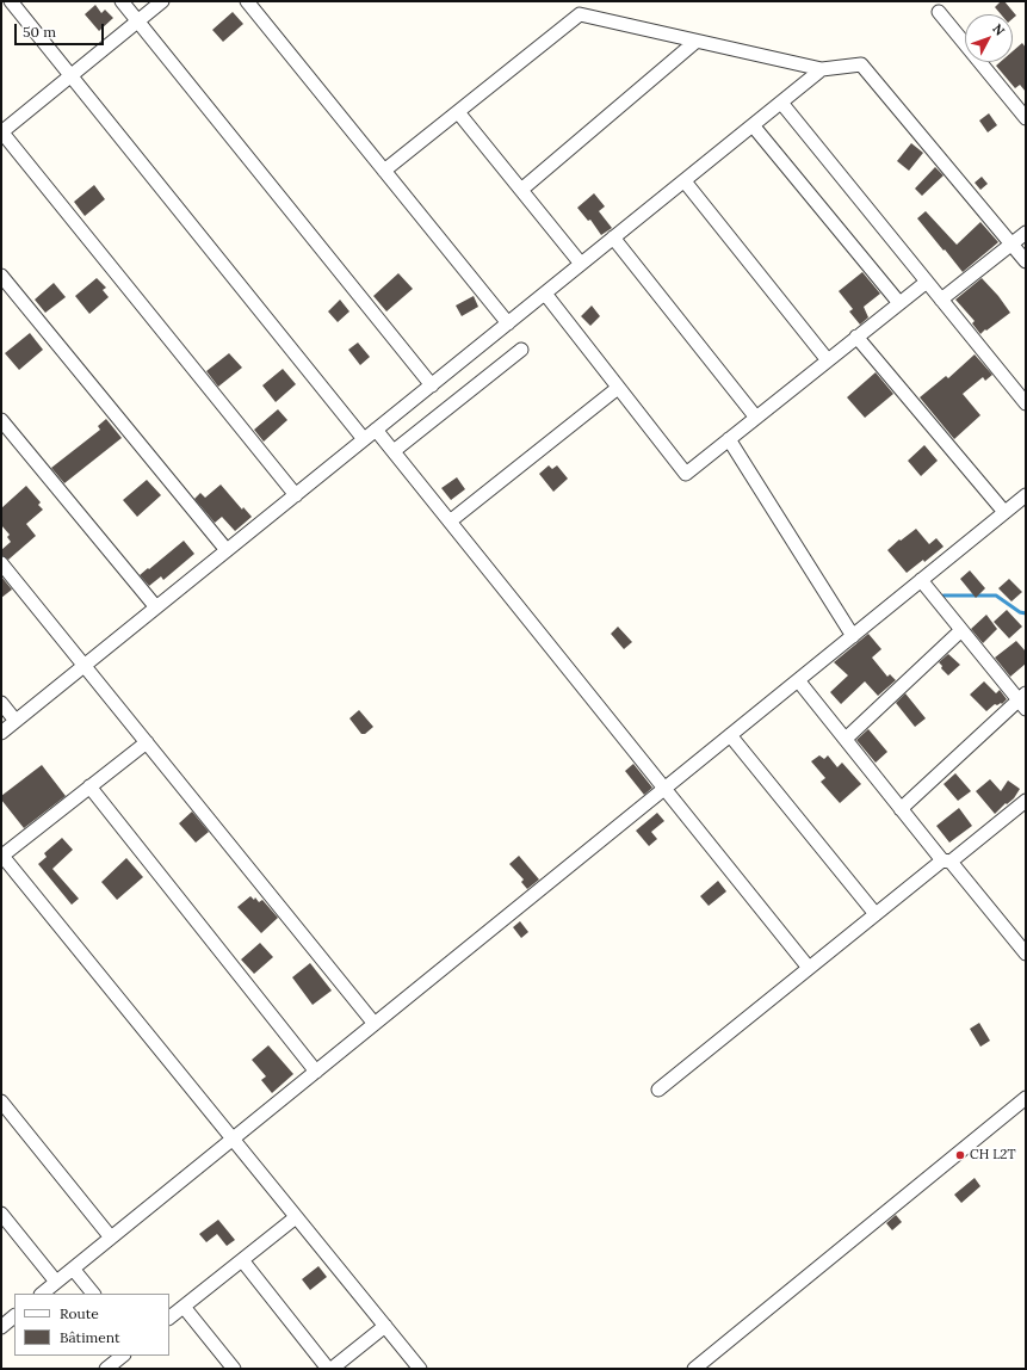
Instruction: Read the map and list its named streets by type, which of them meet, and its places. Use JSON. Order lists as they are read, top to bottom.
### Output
{
  "places": ["CH L2T"],
  "legend": ["Route", "Bâtiment"],
  "scale_bar": "50 m",
  "north": "top right"
}
